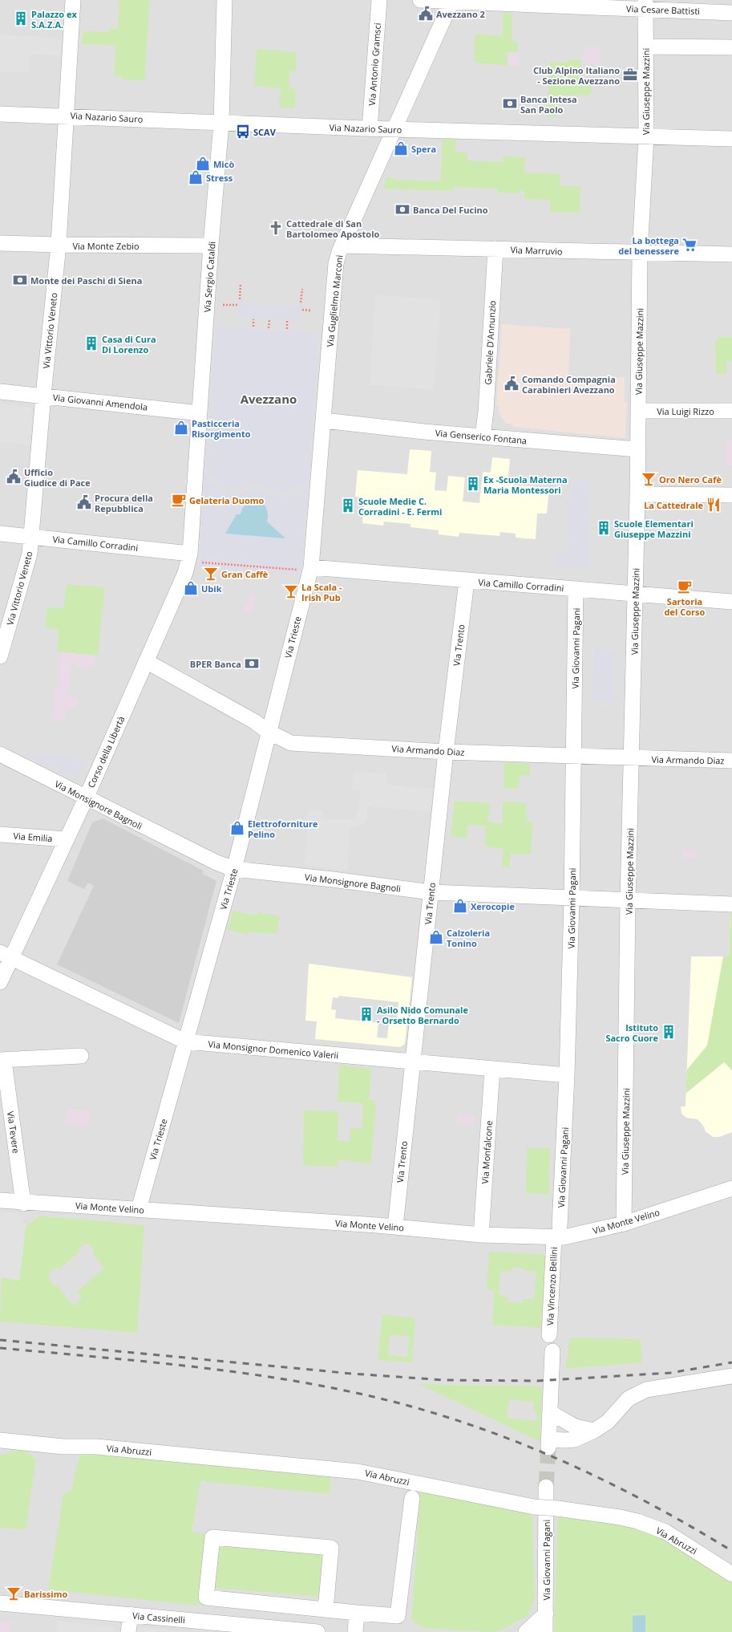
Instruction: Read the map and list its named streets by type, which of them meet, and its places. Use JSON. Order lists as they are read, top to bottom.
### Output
{
  "streets": {
    "street": [
      "Via Cesare Battisti",
      "Via Antonio Gramsci",
      "Via Giuseppe Mazzini",
      "Via Nazario Sauro",
      "Via Monte Zebio",
      "Via Marruvio",
      "Via Sergio Cataldi",
      "Via Guglielmo Marconi",
      "Via Vittorio Veneto",
      "Gabriele D'Annunzio",
      "Via Giovanni Amendola",
      "Via Luigi Rizzo",
      "Via Genserico Fontana",
      "Via Camillo Corradini",
      "Via Trieste",
      "Via Trento",
      "Via Giovanni Pagani",
      "Via Armando Diaz",
      "Corso della Libertà",
      "Via Monsignore Bagnoli",
      "Via Emilia",
      "Via Monsignor Domenico Valerii",
      "Via Tevere",
      "Via Monfalcone",
      "Via Monte Velino",
      "Via Vincenzo Bellini",
      "Via Abruzzi",
      "Via Cassinelli"
    ]
  },
  "crossings": [
    ["Via Cesare Battisti", "Via Giuseppe Mazzini"],
    ["Via Cesare Battisti", "Via Guglielmo Marconi"],
    ["Via Antonio Gramsci", "Via Nazario Sauro"],
    ["Via Giuseppe Mazzini", "Via Nazario Sauro"],
    ["Via Giuseppe Mazzini", "Via Marruvio"],
    ["Via Giuseppe Mazzini", "Via Luigi Rizzo"],
    ["Via Giuseppe Mazzini", "Via Genserico Fontana"],
    ["Via Giuseppe Mazzini", "Via Camillo Corradini"],
    ["Via Giuseppe Mazzini", "Via Armando Diaz"],
    ["Via Giuseppe Mazzini", "Via Monsignore Bagnoli"],
    ["Via Giuseppe Mazzini", "Via Monte Velino"],
    ["Via Nazario Sauro", "Via Sergio Cataldi"],
    ["Via Nazario Sauro", "Via Guglielmo Marconi"],
    ["Via Nazario Sauro", "Via Vittorio Veneto"],
    ["Via Monte Zebio", "Via Sergio Cataldi"],
    ["Via Monte Zebio", "Via Vittorio Veneto"],
    ["Via Marruvio", "Via Guglielmo Marconi"],
    ["Via Marruvio", "Gabriele D'Annunzio"],
    ["Via Sergio Cataldi", "Via Giovanni Amendola"],
    ["Via Sergio Cataldi", "Via Camillo Corradini"],
    ["Via Sergio Cataldi", "Corso della Libertà"],
    ["Via Guglielmo Marconi", "Via Genserico Fontana"],
    ["Via Guglielmo Marconi", "Via Camillo Corradini"],
    ["Via Guglielmo Marconi", "Via Trieste"],
    ["Via Vittorio Veneto", "Via Giovanni Amendola"],
    ["Via Vittorio Veneto", "Via Camillo Corradini"],
    ["Gabriele D'Annunzio", "Via Genserico Fontana"],
    ["Via Camillo Corradini", "Via Trieste"],
    ["Via Camillo Corradini", "Via Trento"],
    ["Via Camillo Corradini", "Via Giovanni Pagani"],
    ["Via Camillo Corradini", "Corso della Libertà"],
    ["Via Trieste", "Via Armando Diaz"],
    ["Via Trieste", "Via Monsignore Bagnoli"],
    ["Via Trieste", "Via Monsignor Domenico Valerii"],
    ["Via Trieste", "Via Monte Velino"],
    ["Via Trento", "Via Armando Diaz"],
    ["Via Trento", "Via Monsignore Bagnoli"],
    ["Via Trento", "Via Monsignor Domenico Valerii"],
    ["Via Trento", "Via Monte Velino"],
    ["Via Giovanni Pagani", "Via Armando Diaz"],
    ["Via Giovanni Pagani", "Via Monsignore Bagnoli"],
    ["Via Giovanni Pagani", "Via Monsignor Domenico Valerii"],
    ["Via Giovanni Pagani", "Via Monte Velino"],
    ["Via Giovanni Pagani", "Via Vincenzo Bellini"],
    ["Via Armando Diaz", "Corso della Libertà"],
    ["Corso della Libertà", "Via Monsignore Bagnoli"],
    ["Corso della Libertà", "Via Emilia"],
    ["Corso della Libertà", "Via Monsignor Domenico Valerii"],
    ["Via Monsignor Domenico Valerii", "Via Monfalcone"],
    ["Via Tevere", "Via Monte Velino"],
    ["Via Monfalcone", "Via Monte Velino"],
    ["Via Monte Velino", "Via Vincenzo Bellini"]
  ],
  "districts": ["Avezzano"],
  "places": {
    "public building": [
      "Avezzano 2",
      "Comando Compagnia Carabinieri Avezzano",
      "Ufficio Giudice di Pace",
      "Procura della Repubblica"
    ],
    "building": [
      "Palazzo ex S.A.Z.A.",
      "Casa di Cura Di Lorenzo",
      "Ex -Scuola Materna Maria Montessori",
      "Scuole Medie C. Corradini - E. Fermi",
      "Scuole Elementari Giuseppe Mazzini",
      "Asilo Nido Comunale - Orsetto Bernardo",
      "Istituto Sacro Cuore"
    ],
    "office": ["Club Alpino Italiano - Sezione Avezzano"],
    "bank": [
      "Banca Intesa San Paolo",
      "Banca Del Fucino",
      "Monte dei Paschi di Siena",
      "BPER Banca"
    ],
    "bus stop": ["SCAV"],
    "shop": [
      "Spera",
      "Micò",
      "Stress",
      "Pasticceria Risorgimento",
      "Ubik",
      "Elettroforniture Pelino",
      "Xerocopie",
      "Calzoleria Tonino"
    ],
    "church": ["Cattedrale di San Bartolomeo Apostolo"],
    "supermarket": ["La bottega del benessere"],
    "bar": [
      "Oro Nero Cafè",
      "Gran Caffè",
      "La Scala - Irish Pub",
      "Barissimo"
    ],
    "cafe": ["Gelateria Duomo", "Sartoria del Corso"],
    "restaurant": ["La Cattedrale"]
  }
}
